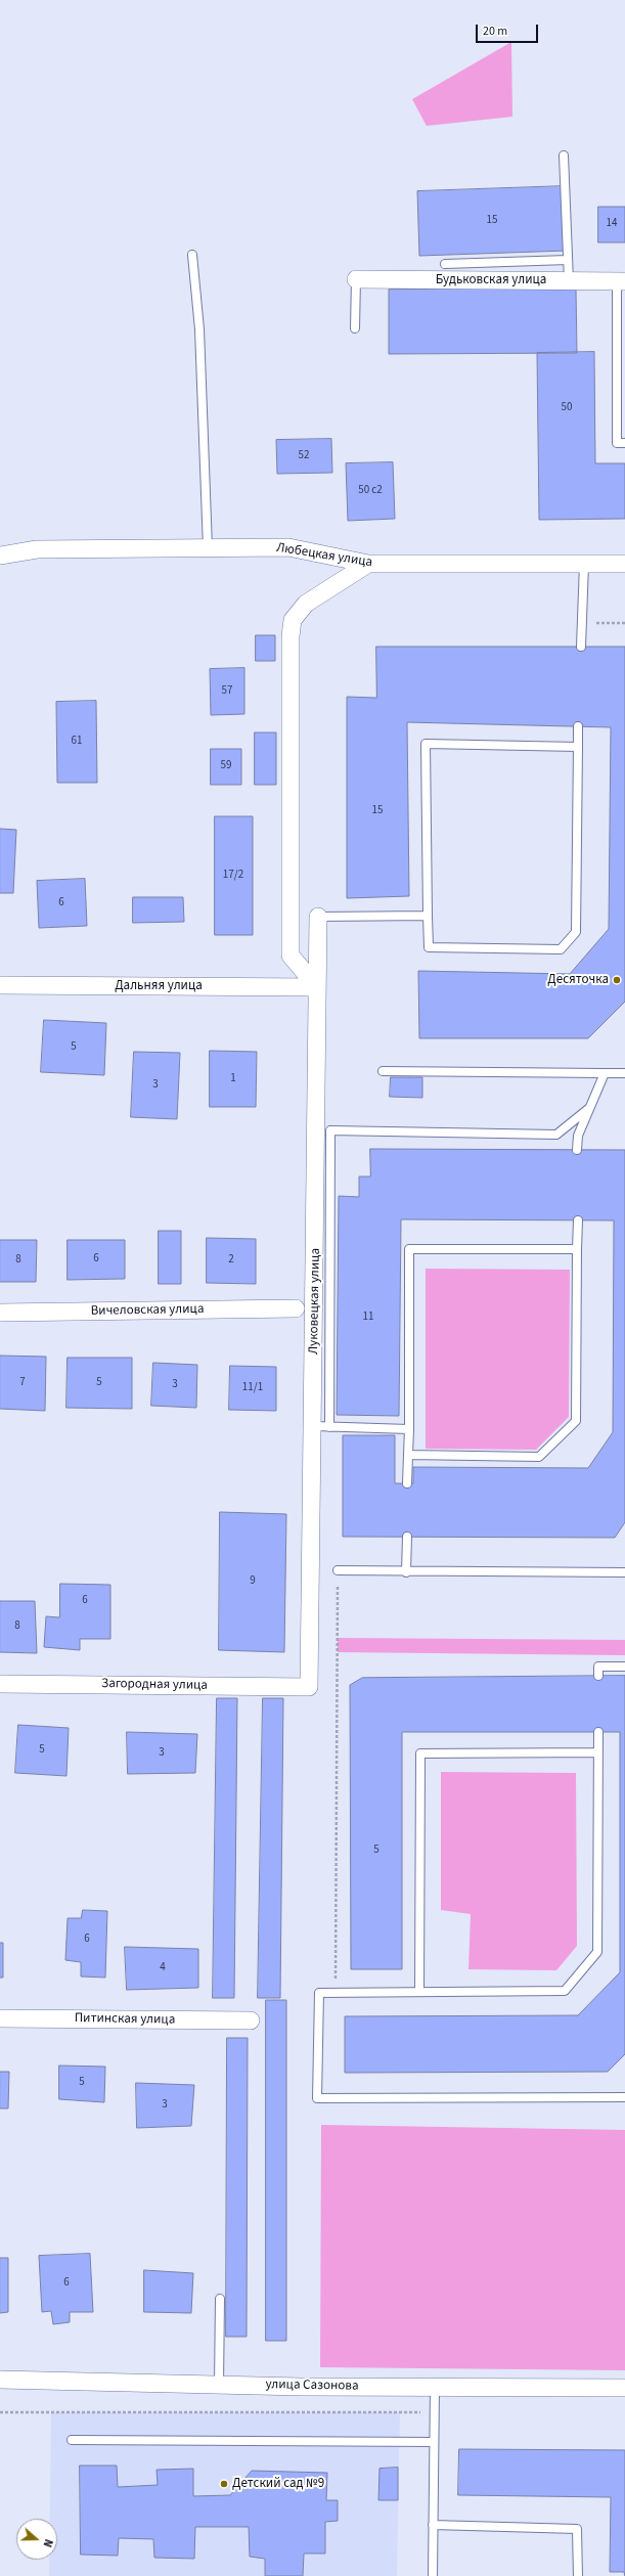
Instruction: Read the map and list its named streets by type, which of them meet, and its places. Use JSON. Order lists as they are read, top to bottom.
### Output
{
  "streets": {
    "street": [
      "Будьковская улица",
      "Любецкая улица",
      "Дальняя улица",
      "Луковецкая улица",
      "Вичеловская улица",
      "Загородная улица",
      "Питинская улица",
      "улица Сазонова"
    ]
  },
  "crossings": [
    ["Дальняя улица", "Луковецкая улица"],
    ["Луковецкая улица", "Загородная улица"]
  ],
  "places": ["Десяточка", "Детский сад №9"],
  "house_numbers": [
    "15",
    "14",
    "50",
    "52",
    "50 с2",
    "57",
    "61",
    "59",
    "15",
    "17/2",
    "6",
    "5",
    "1",
    "3",
    "6",
    "8",
    "2",
    "11",
    "7",
    "5",
    "3",
    "11/1",
    "9",
    "6",
    "8",
    "5",
    "3",
    "5",
    "6",
    "4",
    "5",
    "3",
    "6"
  ],
  "scale_bar": "20 m",
  "north": "right"
}
